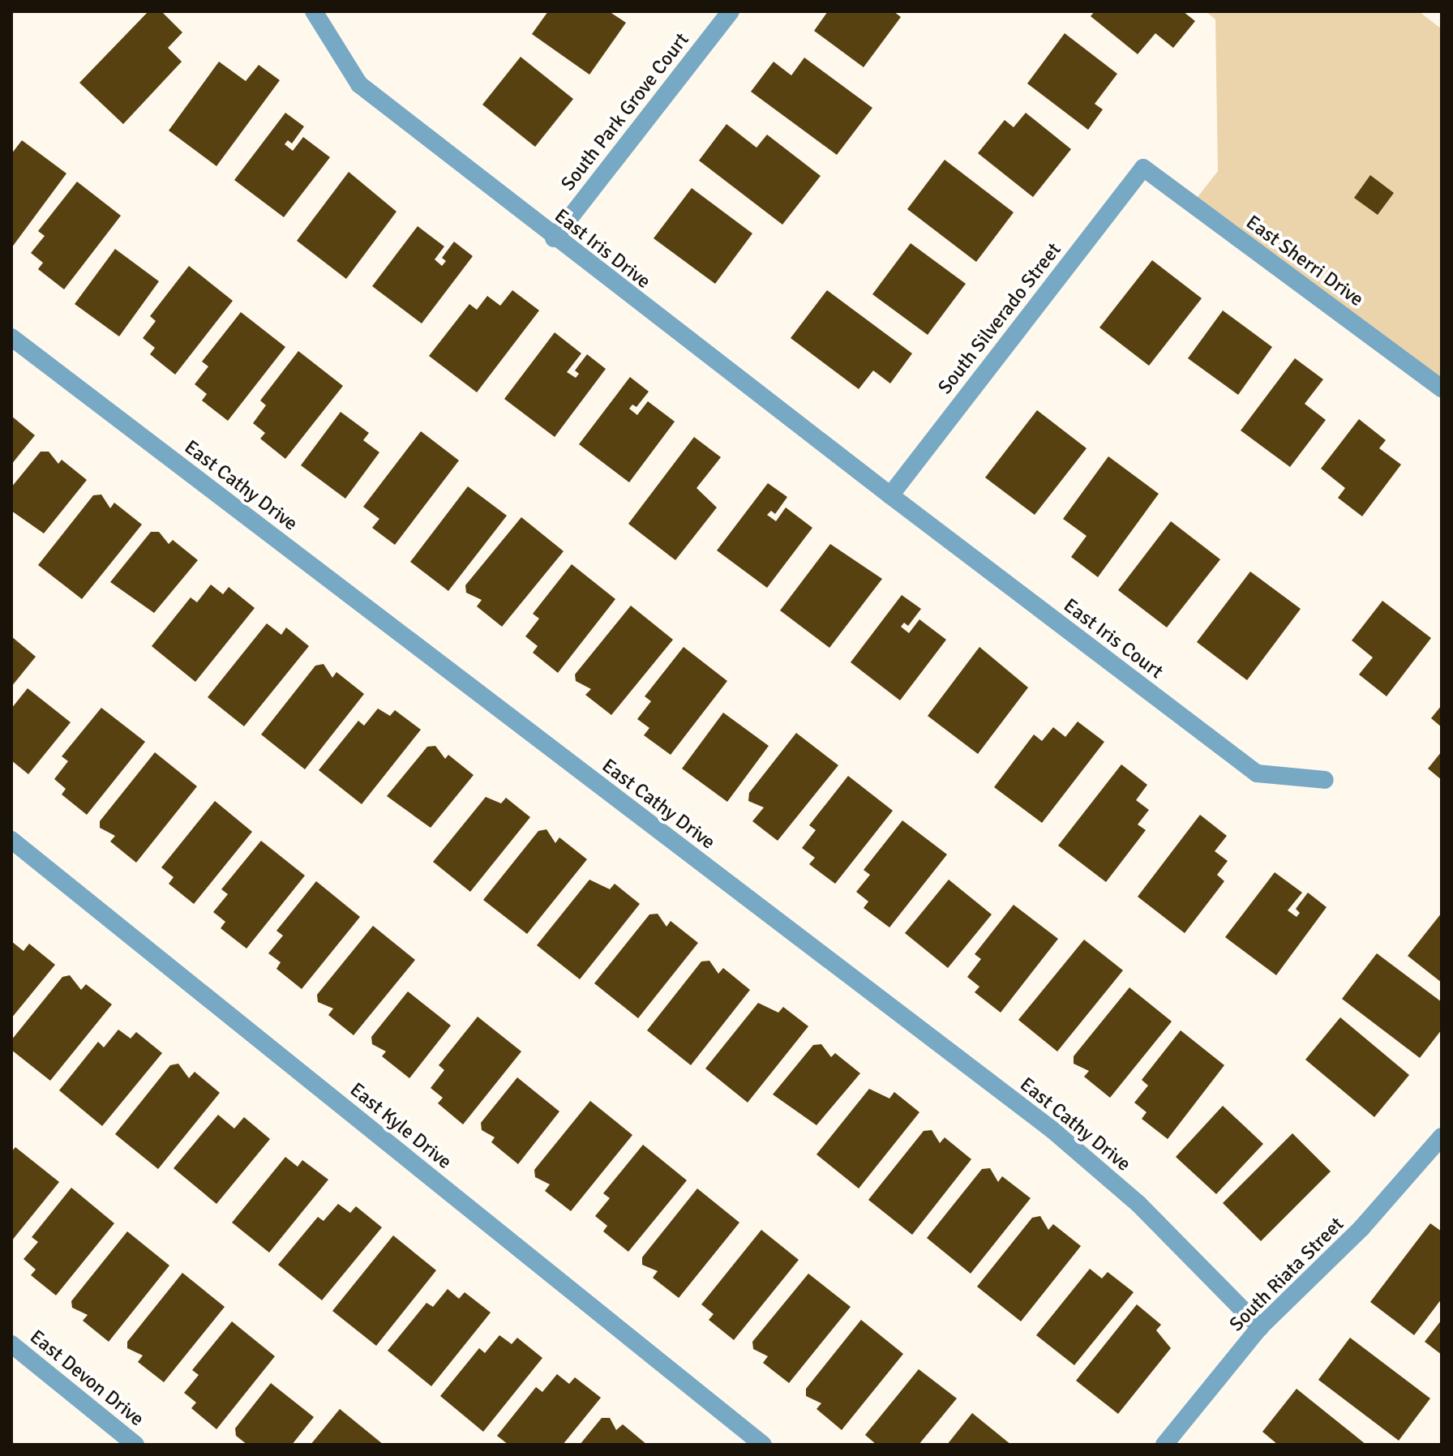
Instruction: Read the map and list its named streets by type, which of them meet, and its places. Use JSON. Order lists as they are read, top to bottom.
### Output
{
  "streets": {
    "street": [
      "South Park Grove Court",
      "East Iris Drive",
      "East Sherri Drive",
      "South Silverado Street",
      "East Cathy Drive",
      "East Iris Court",
      "East Kyle Drive",
      "South Riata Street",
      "East Devon Drive"
    ]
  },
  "crossings": [
    ["South Park Grove Court", "East Iris Drive"],
    ["East Iris Drive", "South Silverado Street"],
    ["East Iris Drive", "East Iris Court"],
    ["East Sherri Drive", "South Silverado Street"],
    ["South Silverado Street", "East Iris Court"],
    ["East Cathy Drive", "South Riata Street"]
  ]
}
